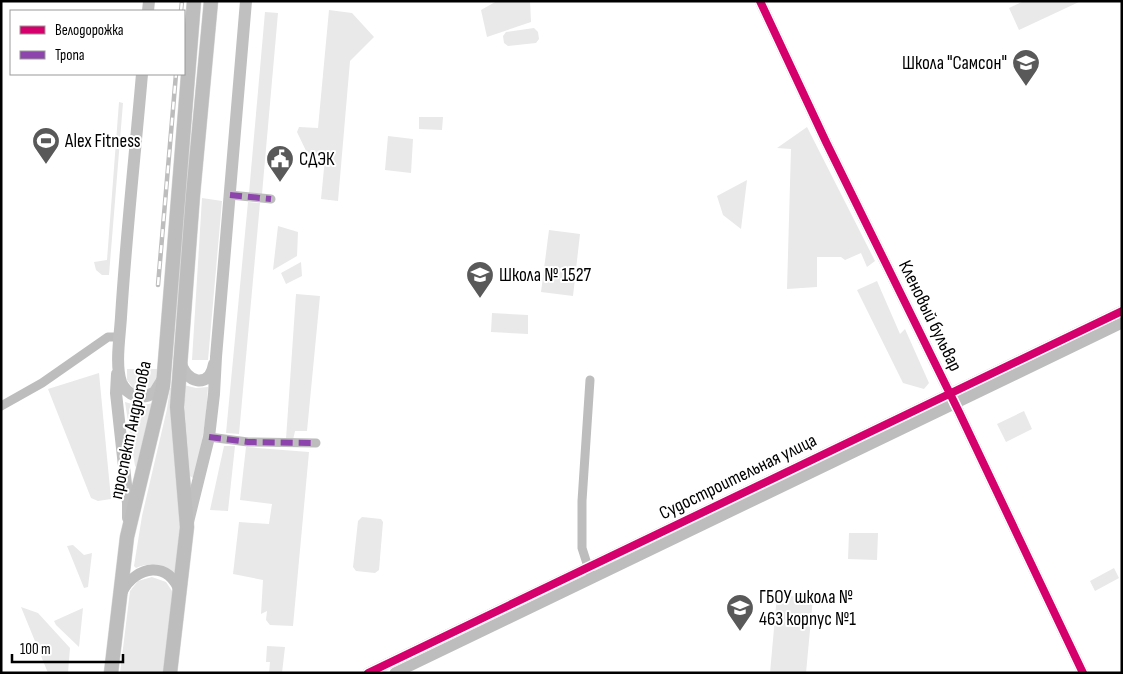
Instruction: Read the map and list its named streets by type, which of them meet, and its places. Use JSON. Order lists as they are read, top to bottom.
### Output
{
  "streets": {
    "main road": ["проспект Андропова"],
    "street": ["Кленовый бульвар", "Судостроительная улица"]
  },
  "crossings": [
    ["Кленовый бульвар", "Судостроительная улица"]
  ],
  "places": {
    "school or university": ["Школа \"Самсон\"", "Школа № 1527", "ГБОУ школа № 463 корпус №1"],
    "sports": ["Alex Fitness"],
    "public building": ["СДЭК"]
  },
  "legend": ["Велодорожка", "Тропа"],
  "scale_bar": "100 m"
}
